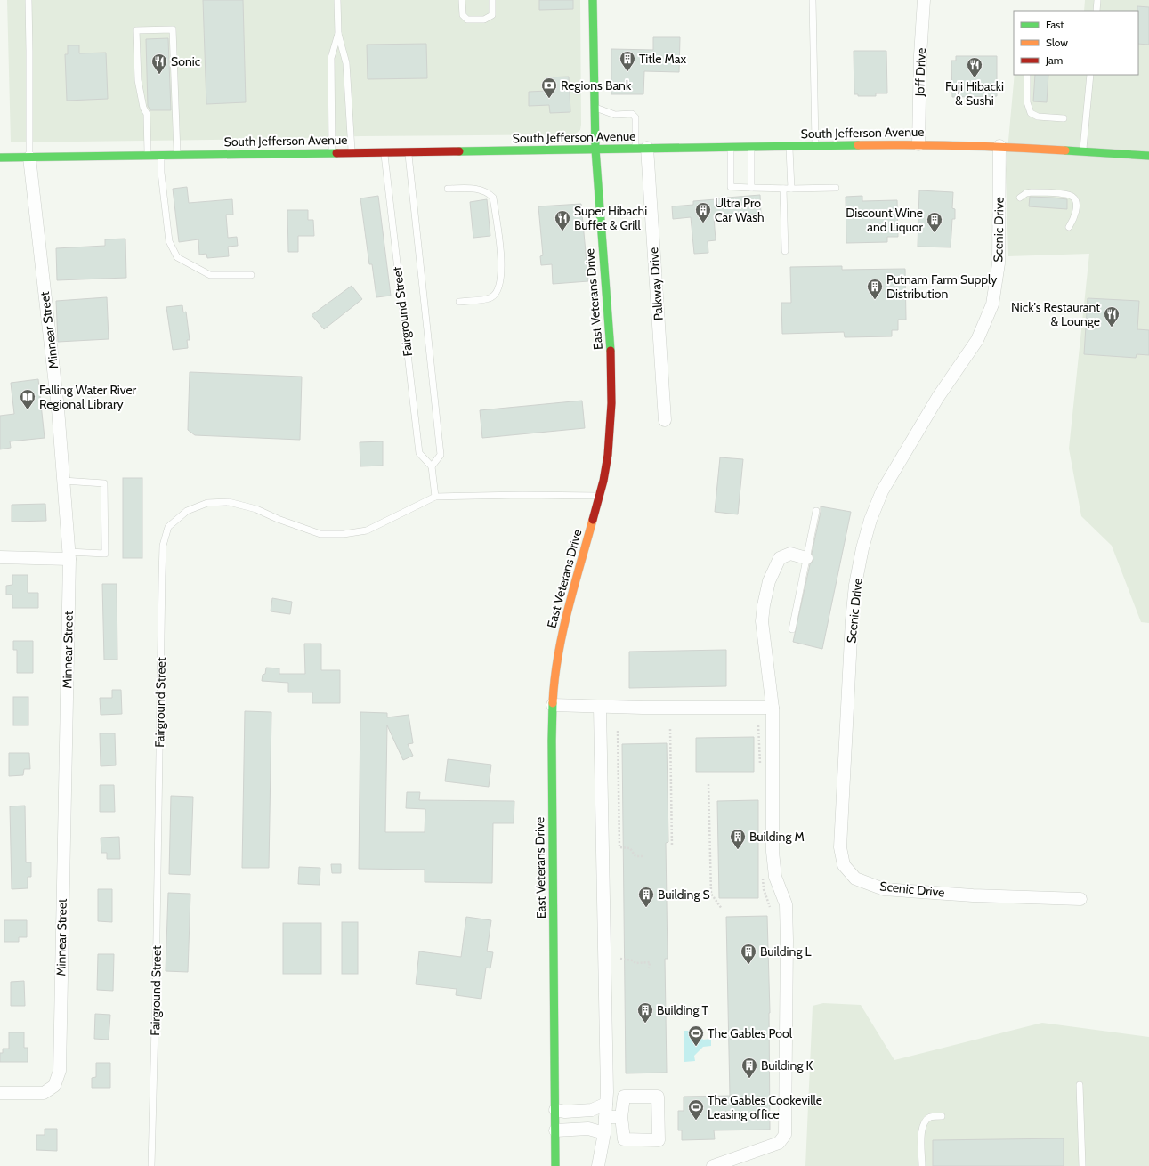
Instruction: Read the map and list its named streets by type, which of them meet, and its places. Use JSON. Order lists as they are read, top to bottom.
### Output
{
  "streets": {
    "street": [
      "Joff Drive",
      "South Jefferson Avenue",
      "Scenic Drive",
      "Palkway Drive",
      "East Veterans Drive",
      "Minnear Street"
    ],
    "lane": ["Fairground Street"]
  },
  "crossings": [
    ["Joff Drive", "South Jefferson Avenue"],
    ["South Jefferson Avenue", "Scenic Drive"],
    ["South Jefferson Avenue", "Palkway Drive"],
    ["South Jefferson Avenue", "East Veterans Drive"],
    ["South Jefferson Avenue", "Fairground Street"],
    ["South Jefferson Avenue", "Minnear Street"],
    ["East Veterans Drive", "Fairground Street"]
  ],
  "places": {
    "building": [
      "Title Max",
      "Ultra Pro Car Wash",
      "Discount Wine and Liquor",
      "Putnam Farm Supply Distribution",
      "Building M",
      "Building S",
      "Building L",
      "Building T",
      "Building K"
    ],
    "restaurant": [
      "Sonic",
      "Fuji Hibacki & Sushi",
      "Super Hibachi Buffet & Grill",
      "Nick's Restaurant & Lounge"
    ],
    "bank": ["Regions Bank"],
    "library": ["Falling Water River Regional Library"],
    "sports": ["The Gables Pool", "The Gables Cookeville Leasing office"]
  },
  "legend": ["Fast", "Slow", "Jam"]
}
